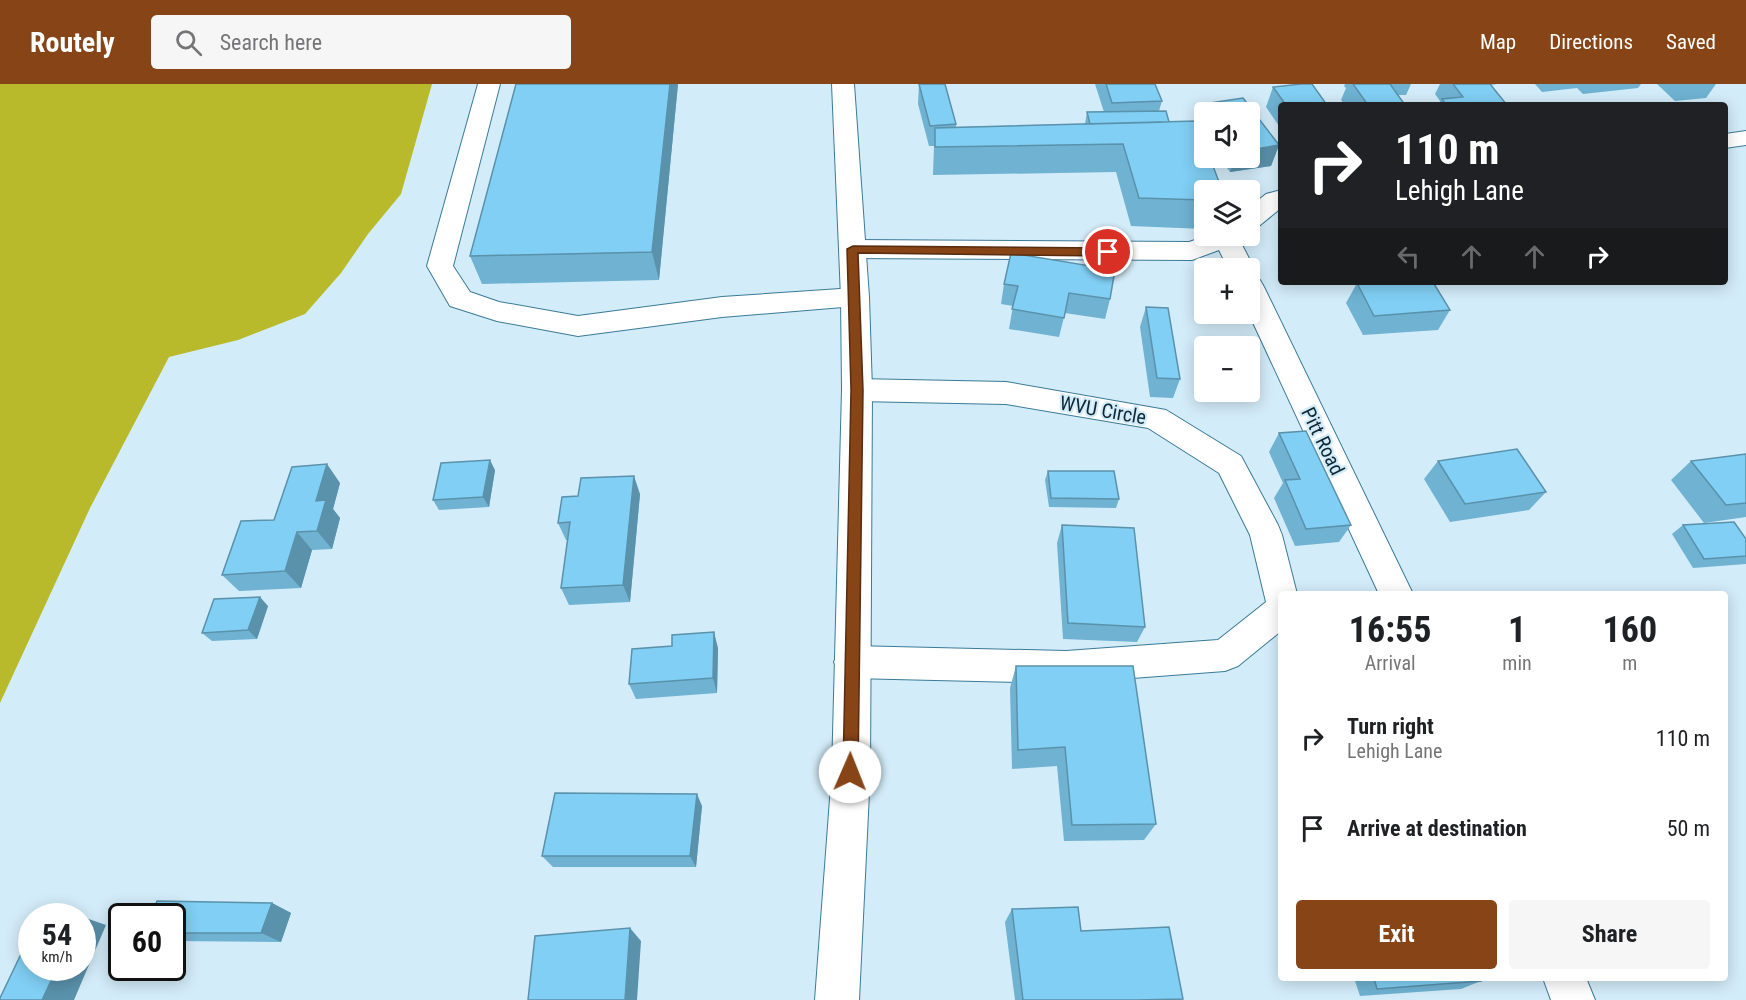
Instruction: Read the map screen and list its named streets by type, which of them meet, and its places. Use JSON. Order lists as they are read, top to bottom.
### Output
{
  "streets": {
    "main road": ["WVU Circle", "Pitt Road"]
  },
  "page": {
    "header": "Routely",
    "search": "Search here",
    "nav": ["Map", "Directions", "Saved"],
    "map_buttons": ["+", "−"],
    "turn": ["110 m", "Lehigh Lane"],
    "eta": [
      "16:55",
      "Arrival",
      "1",
      "min",
      "160",
      "m"
    ],
    "list": [
      {
        "name": "Turn right",
        "note": "Lehigh Lane",
        "value": "110 m"
      },
      {
        "name": "Arrive at destination",
        "value": "50 m"
      }
    ],
    "buttons": ["Exit", "Share"],
    "speed": "54 km/h",
    "limit": "60"
  }
}
